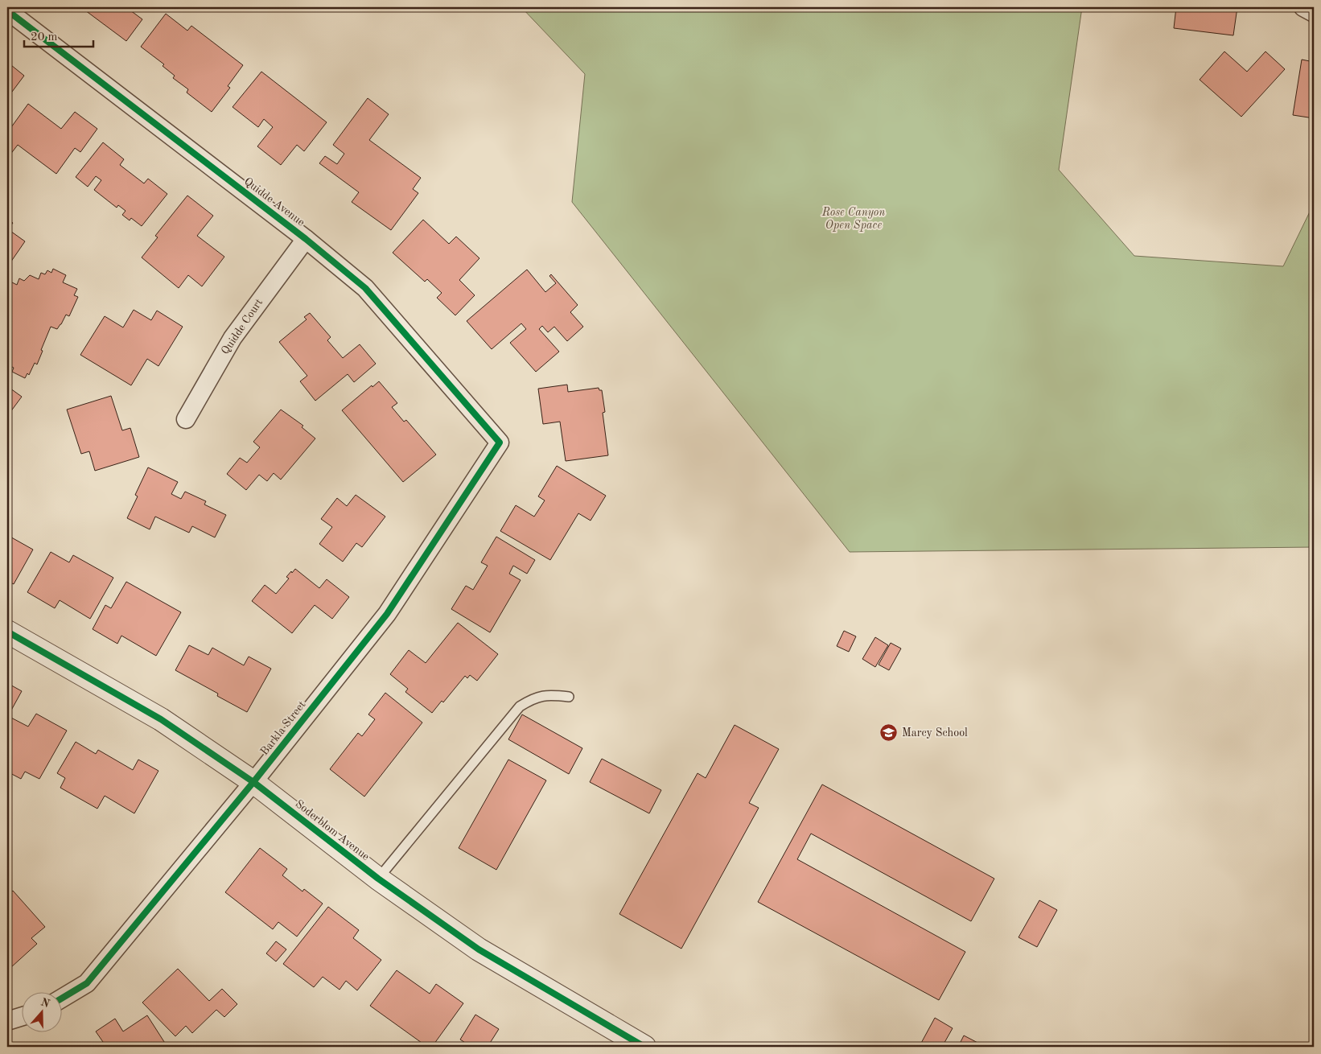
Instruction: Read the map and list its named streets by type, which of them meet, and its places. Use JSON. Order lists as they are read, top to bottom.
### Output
{
  "streets": {
    "street": [
      "Quidde Avenue",
      "Quidde Court",
      "Barkla Street",
      "Soderblom Avenue"
    ]
  },
  "crossings": [
    ["Quidde Avenue", "Quidde Court"],
    ["Quidde Avenue", "Barkla Street"],
    ["Barkla Street", "Soderblom Avenue"]
  ],
  "parks": ["Rose Canyon Open Space"],
  "places": {
    "school or university": ["Marcy School"]
  },
  "scale_bar": "20 m",
  "north": "top"
}
